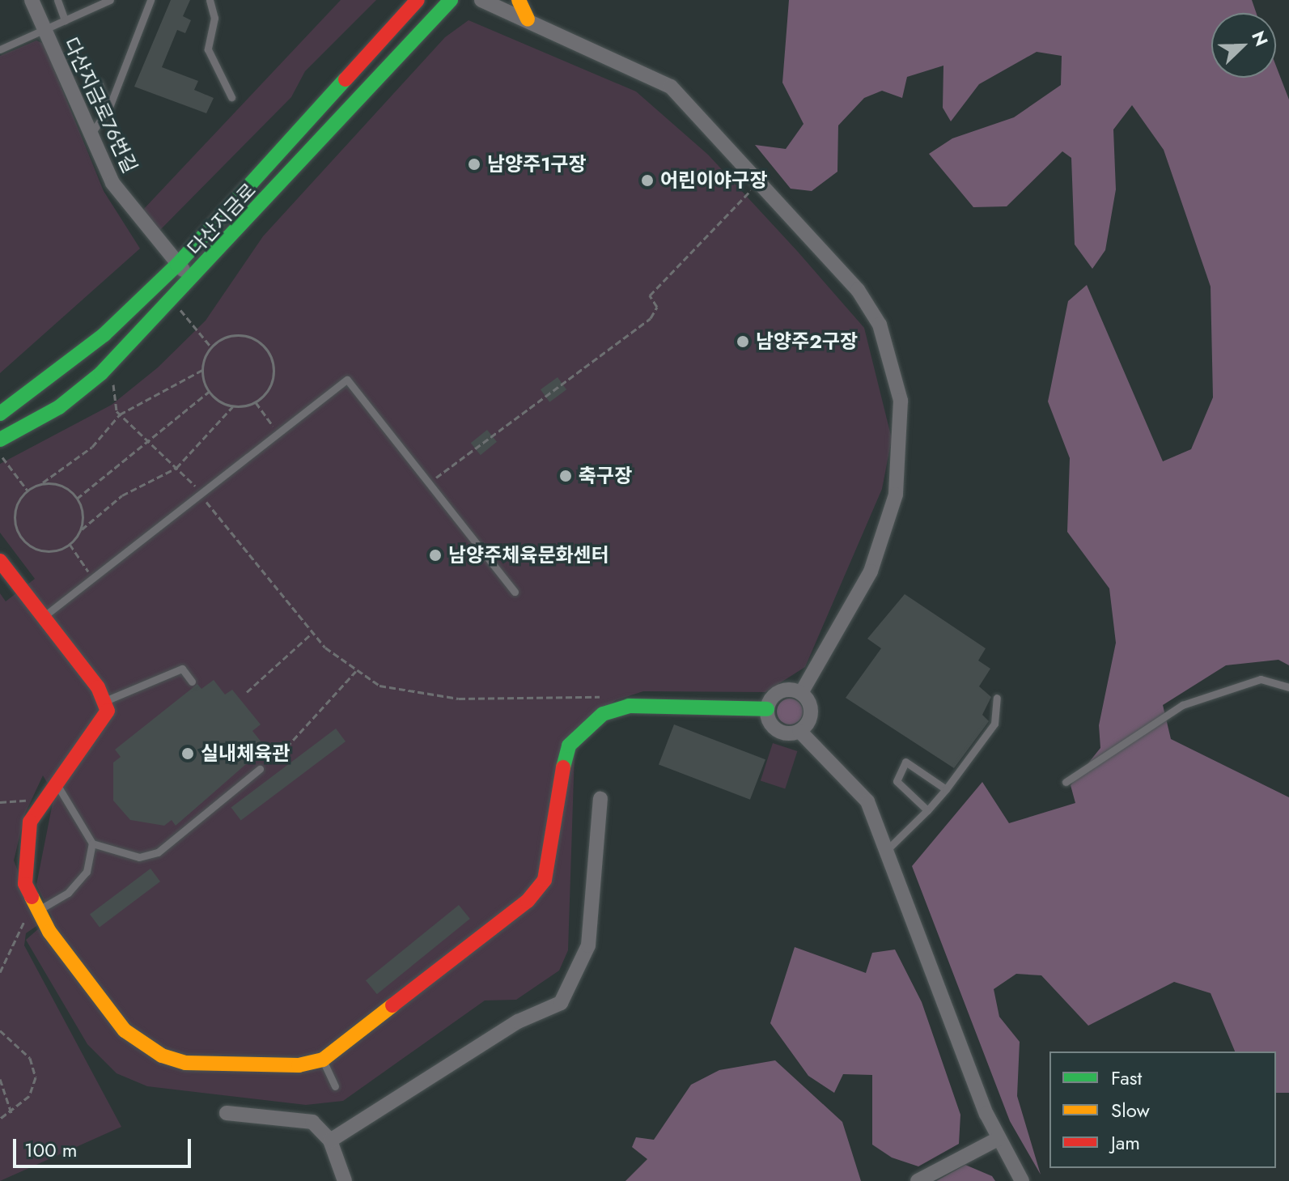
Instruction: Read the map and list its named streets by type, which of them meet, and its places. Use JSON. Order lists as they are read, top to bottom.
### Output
{
  "streets": {
    "street": ["다산지금로76번길", "다산지금로"]
  },
  "crossings": [
    ["다산지금로76번길", "다산지금로"]
  ],
  "places": [
    "남양주1구장",
    "어린이야구장",
    "남양주2구장",
    "축구장",
    "남양주체육문화센터",
    "실내체육관"
  ],
  "legend": ["Fast", "Slow", "Jam"],
  "scale_bar": "100 m",
  "north": "top right"
}
